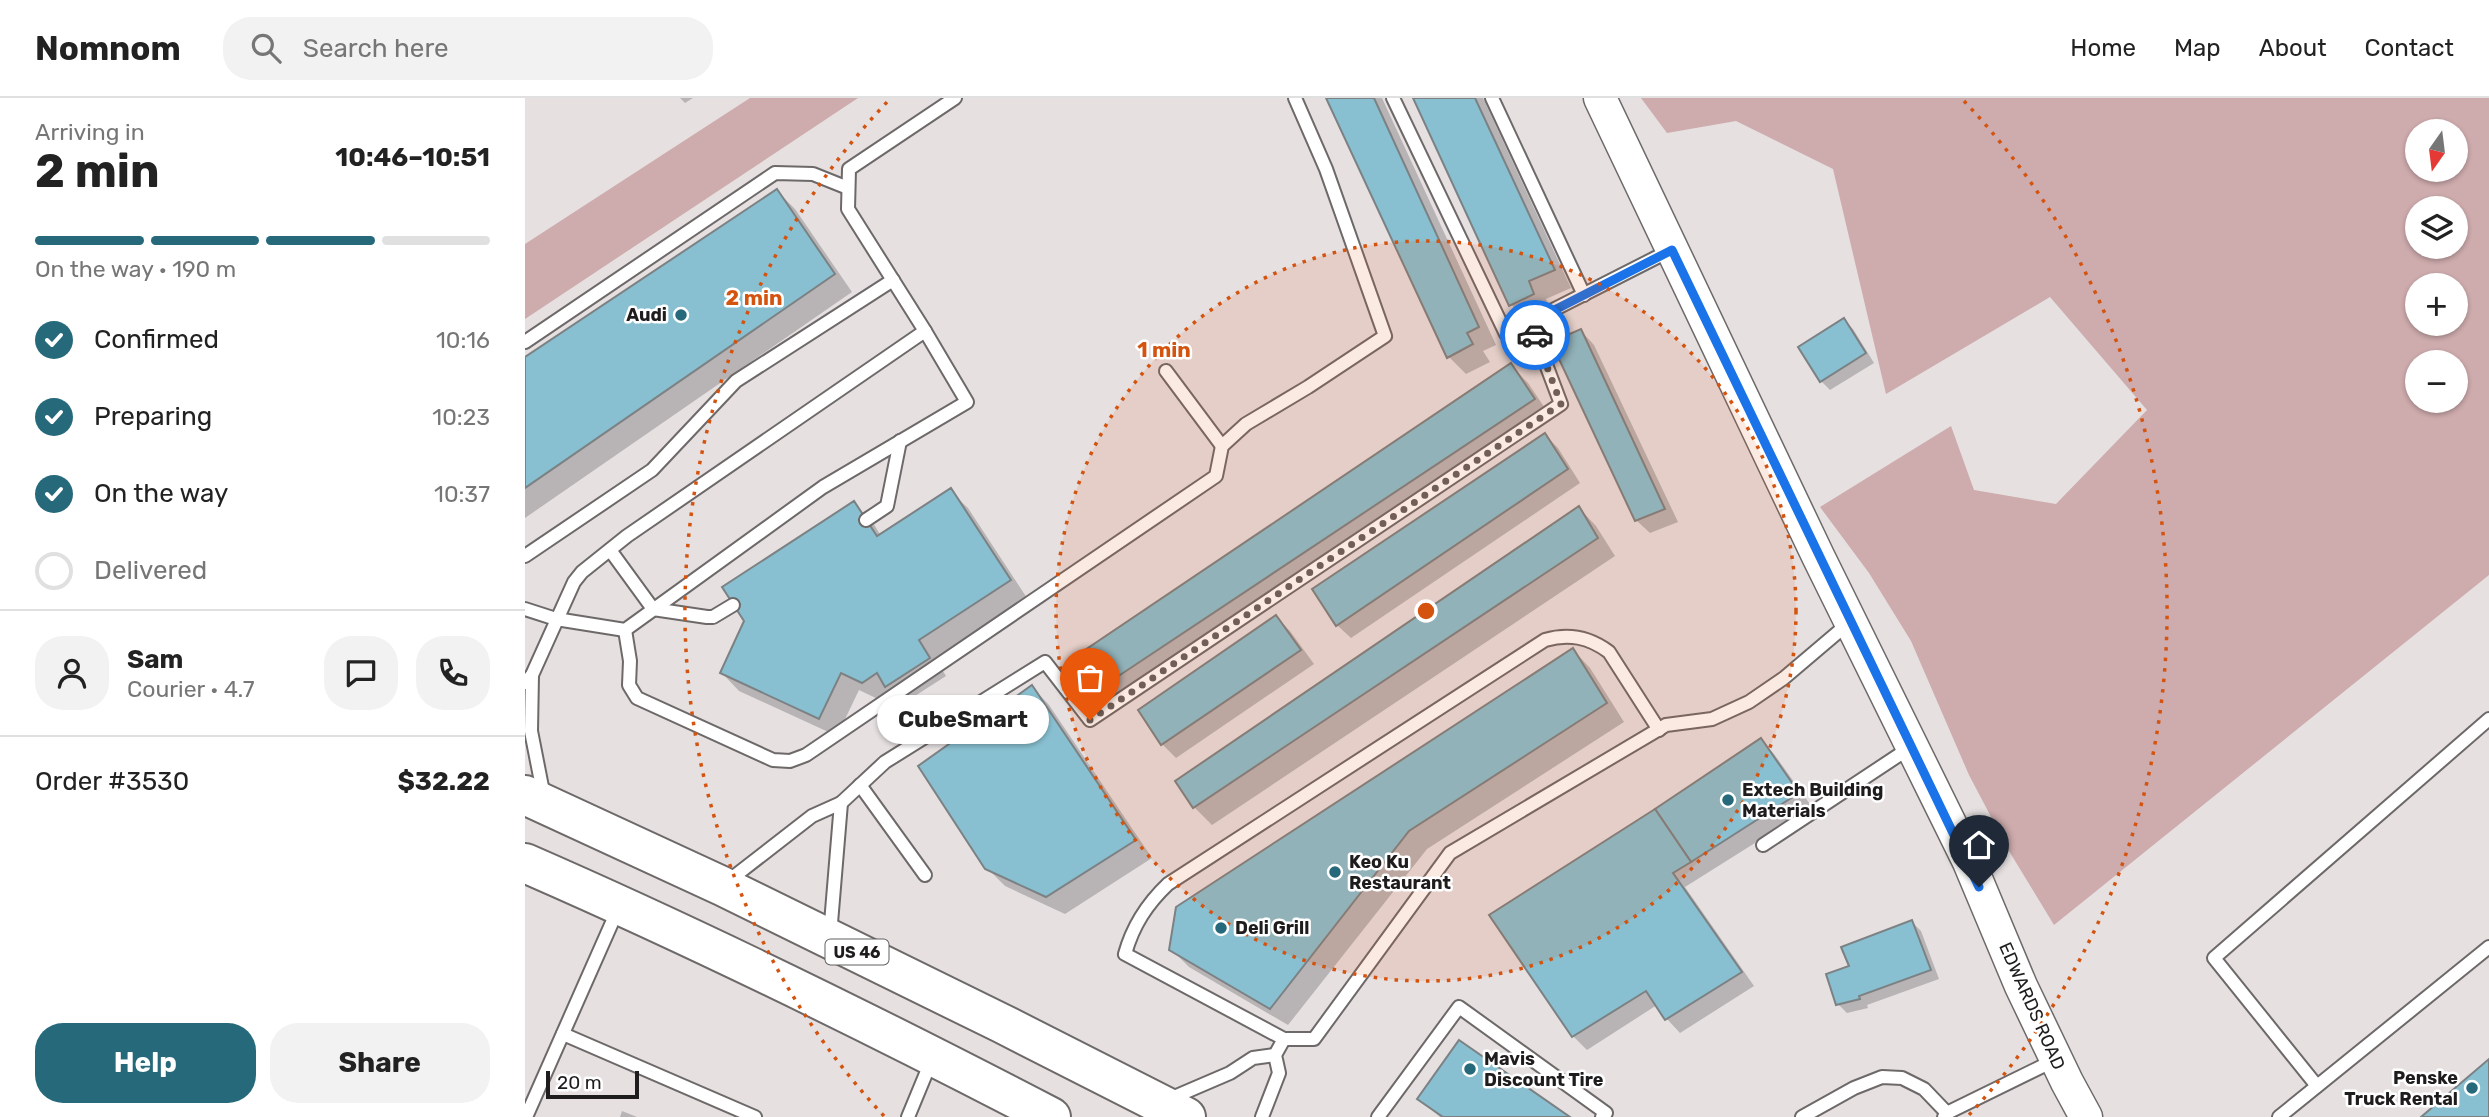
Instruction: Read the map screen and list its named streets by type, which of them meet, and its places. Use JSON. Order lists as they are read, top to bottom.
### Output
{
  "streets": {
    "highway": ["US 46"],
    "street": ["EDWARDS ROAD"]
  },
  "places": [
    "Audi",
    "CubeSmart",
    "Extech Building Materials",
    "Keo Ku Restaurant",
    "Deli Grill",
    "Mavis Discount Tire",
    "Penske Truck Rental"
  ],
  "scale_bar": "20 m",
  "north": "bottom",
  "page": {
    "header": "Nomnom",
    "search": "Search here",
    "nav": [
      "Home",
      "Map",
      "About",
      "Contact"
    ],
    "heading": ["2 min", "Arriving in", "10:46–10:51"],
    "panel": [
      "Sam",
      "Courier · 4.7",
      "Order #3530",
      "$32.22"
    ],
    "map_buttons": ["+", "−"],
    "bar": "On the way · 190 m",
    "list": [
      ["Confirmed", "10:16"],
      ["Preparing", "10:23"],
      ["On the way", "10:37"],
      "Delivered"
    ],
    "bubble": "CubeSmart",
    "buttons": ["Help", "Share"],
    "scale": "20 m"
  },
  "rings": ["2 min", "1 min"]
}
